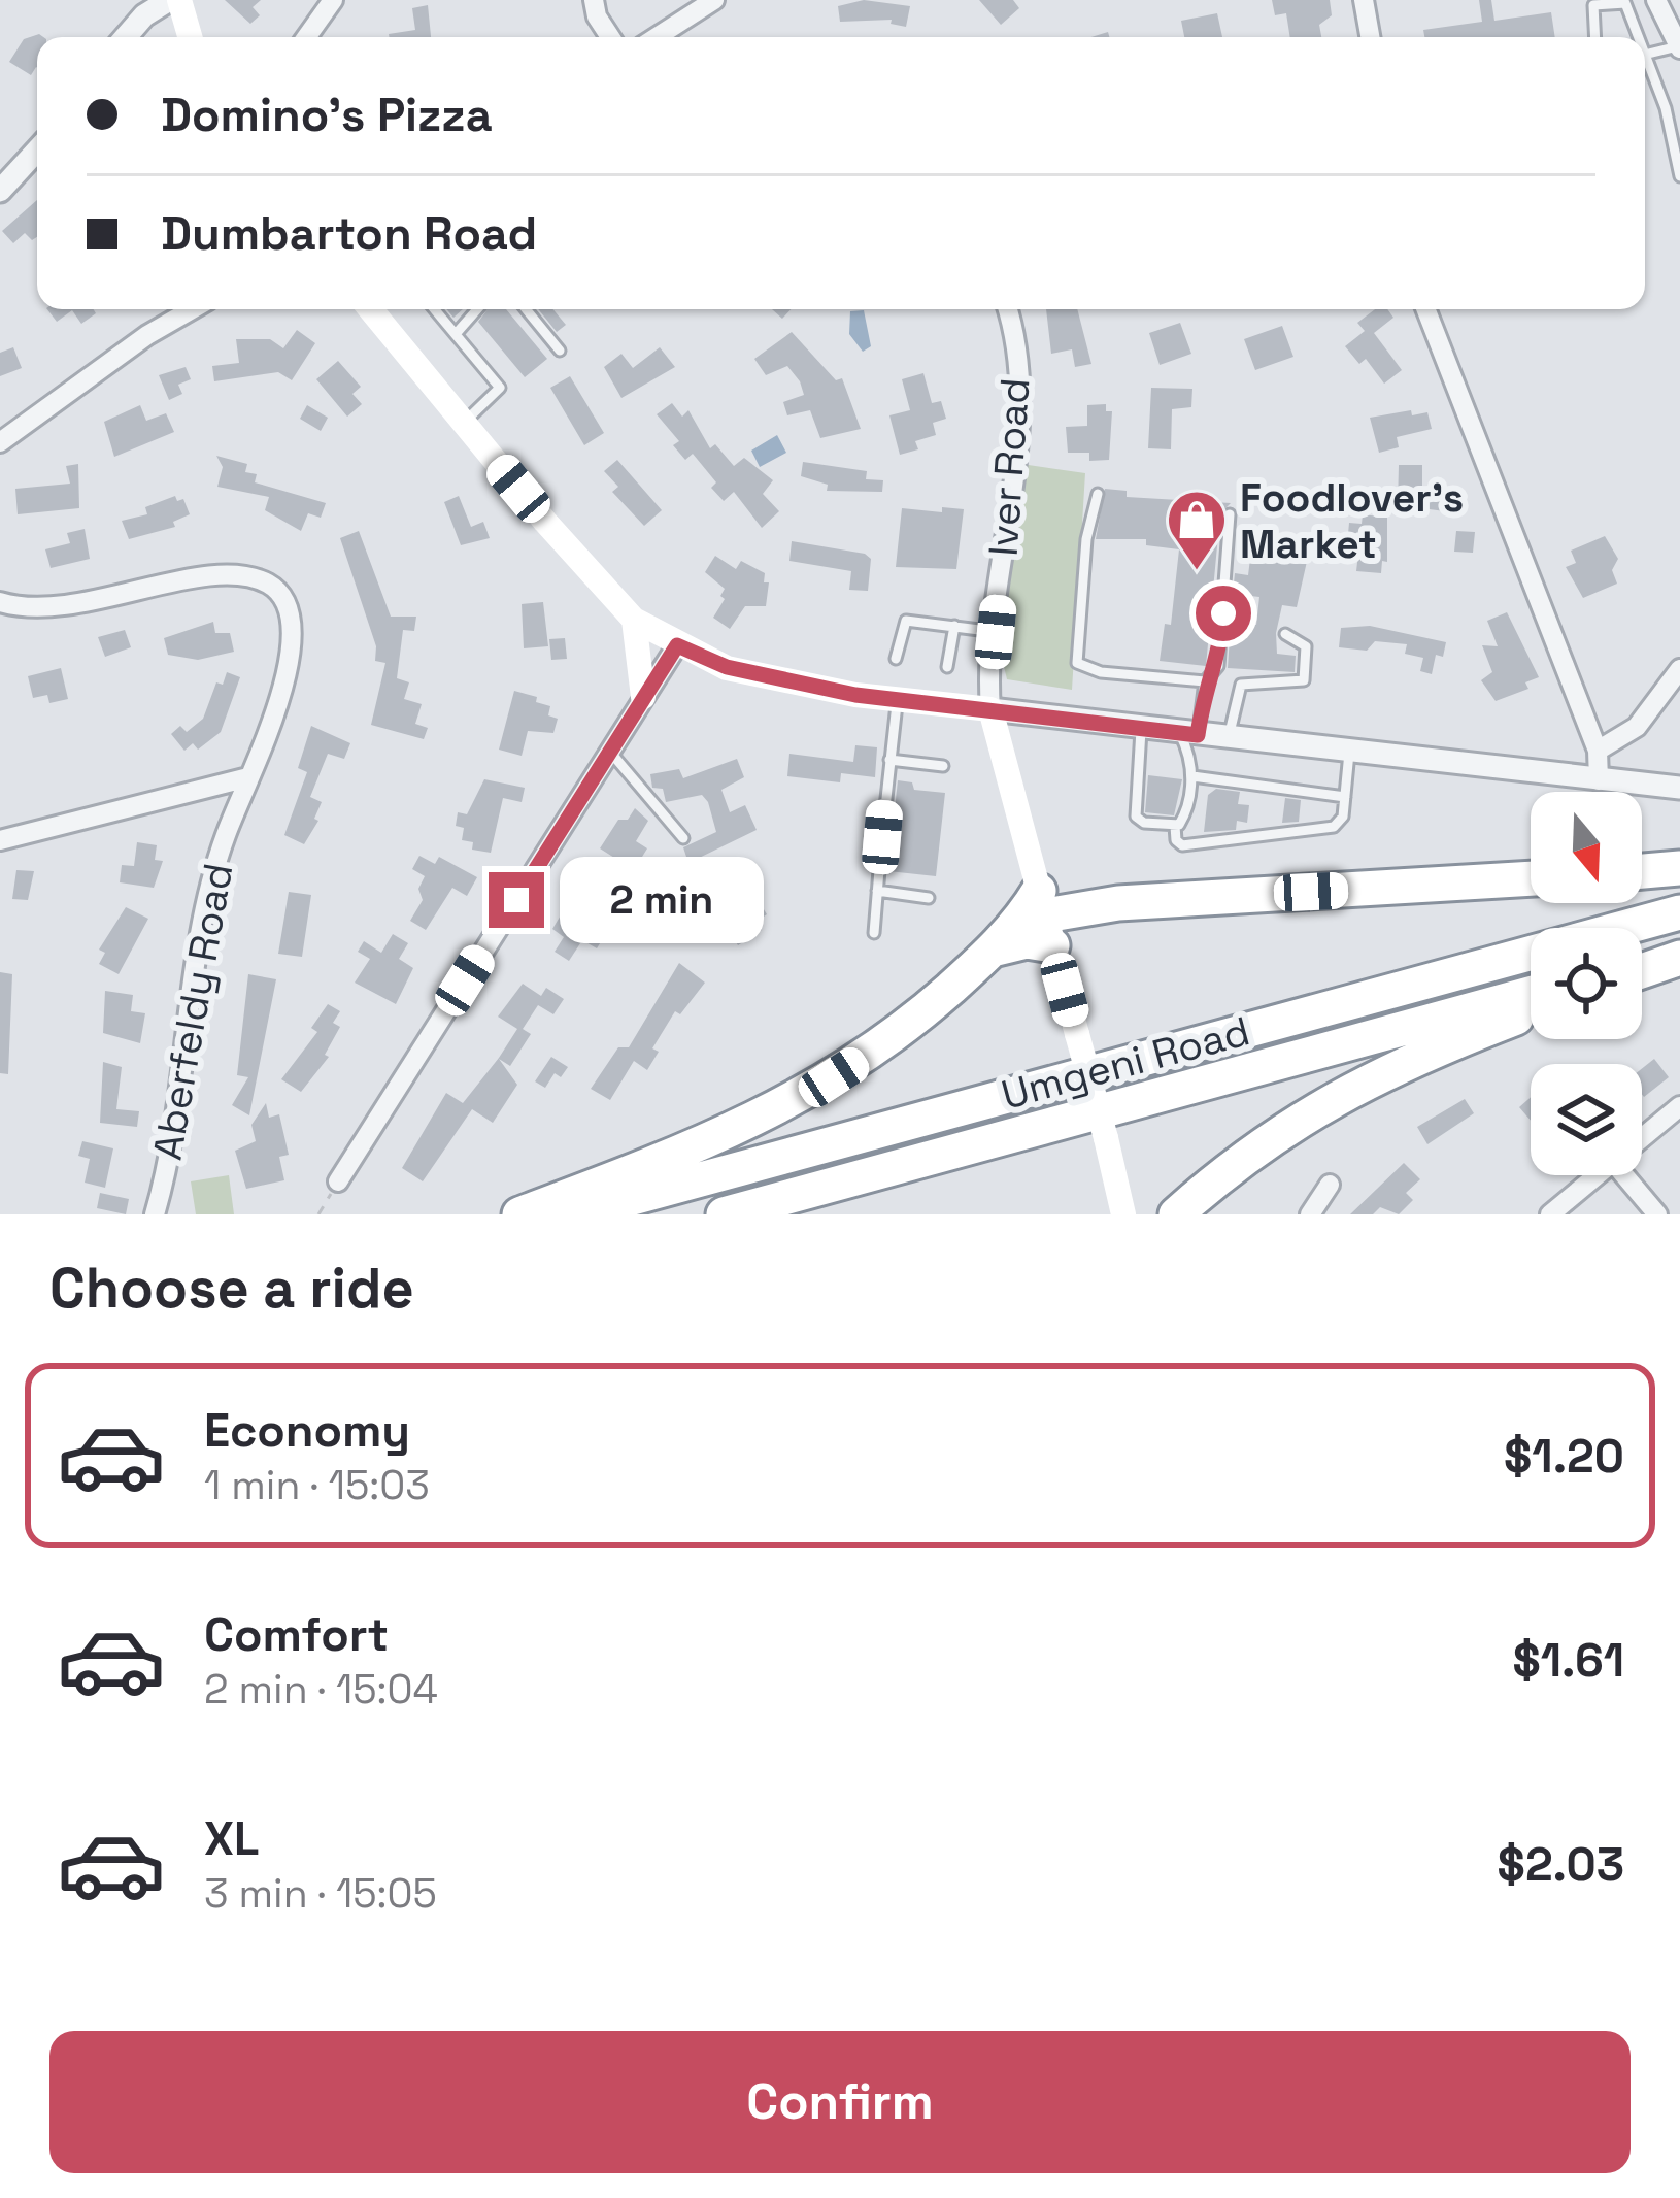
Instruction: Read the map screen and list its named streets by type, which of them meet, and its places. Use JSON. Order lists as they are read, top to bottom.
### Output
{
  "streets": {
    "highway": ["Umgeni Road"],
    "street": ["Iver Road", "Aberfeldy Road"]
  },
  "places": {
    "shop": ["Foodlover's Market"]
  },
  "north": "bottom",
  "page": {
    "banner": ["Domino's Pizza", "Dumbarton Road"],
    "bubble": "2 min",
    "heading": "Choose a ride",
    "list": [
      {
        "name": "Economy",
        "note": "1 min · 15:03",
        "value": "$1.20"
      },
      {
        "name": "Comfort",
        "note": "2 min · 15:04",
        "value": "$1.61"
      },
      {
        "name": "XL",
        "note": "3 min · 15:05",
        "value": "$2.03"
      }
    ],
    "buttons": "Confirm"
  }
}
